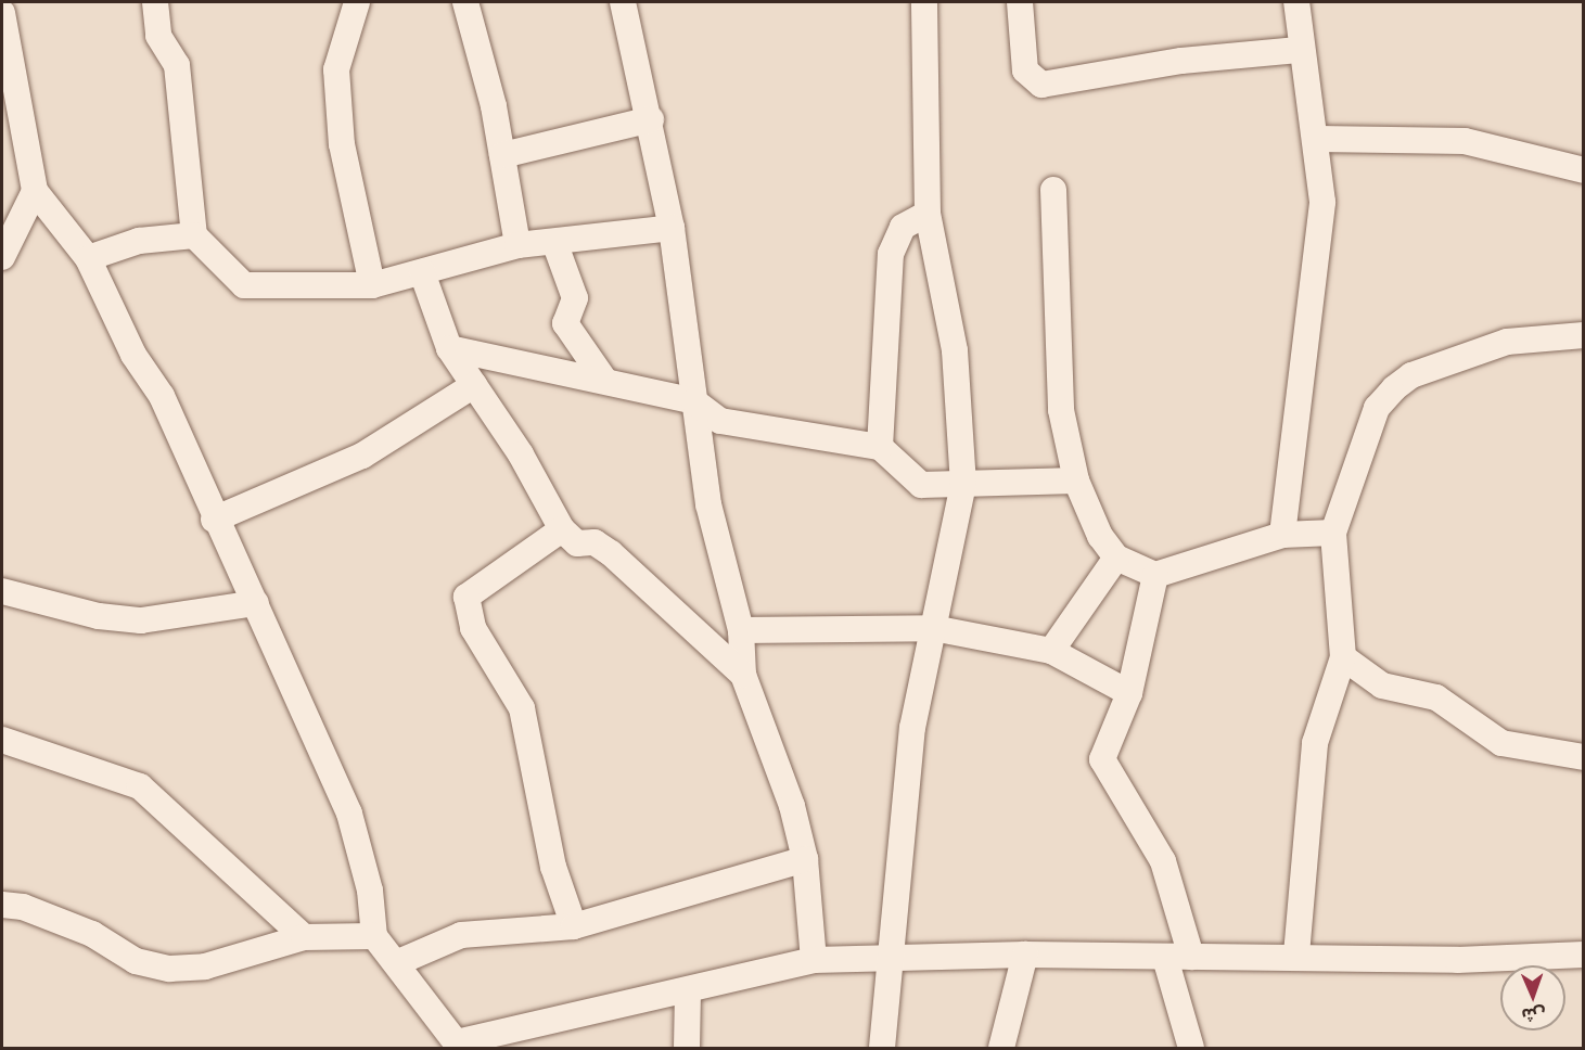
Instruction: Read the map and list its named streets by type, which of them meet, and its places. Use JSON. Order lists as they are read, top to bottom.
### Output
{
  "north": "bottom"
}
